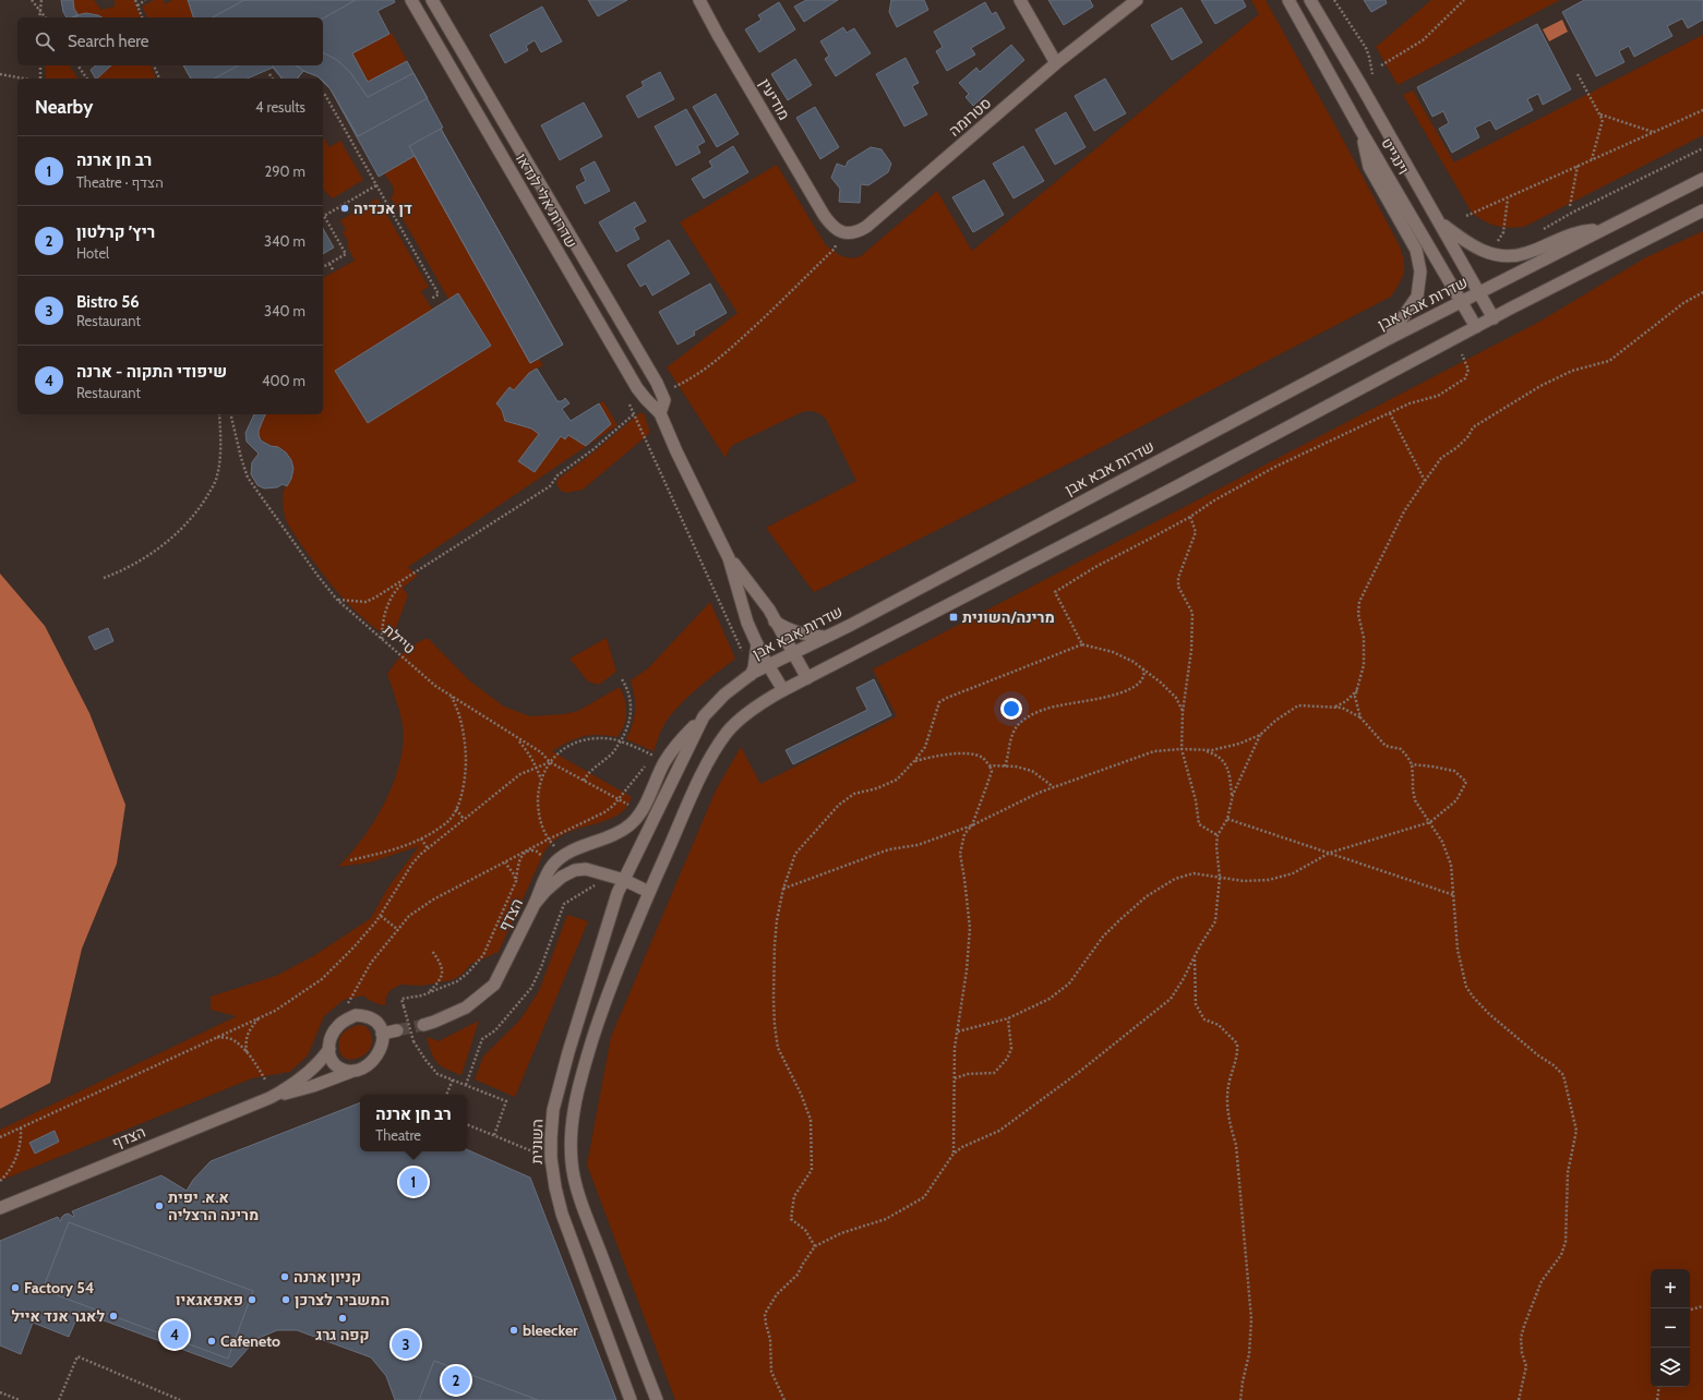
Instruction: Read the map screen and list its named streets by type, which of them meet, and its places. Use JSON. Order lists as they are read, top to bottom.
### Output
{
  "streets": {
    "street": [
      "מודיעין",
      "סטרומה",
      "וינגייט",
      "שדרות אלי לנדאו",
      "שדרות אבא אבן",
      "הצדף",
      "השונית"
    ],
    "path": ["טיילת"]
  },
  "crossings": [
    ["מודיעין", "סטרומה"],
    ["וינגייט", "שדרות אבא אבן"],
    ["שדרות אלי לנדאו", "שדרות אבא אבן"],
    ["שדרות אבא אבן", "הצדף"],
    ["שדרות אבא אבן", "השונית"],
    ["הצדף", "השונית"]
  ],
  "places": {
    "other": [
      "דן אכדיה",
      "א.א. יפית מרינה הרצליה",
      "קניון ארנה",
      "Factory 54",
      "פאפאגאיו",
      "המשביר לצרכן",
      "לאגר אנד אייל",
      "קפה גרג",
      "bleecker",
      "Cafeneto"
    ],
    "transit": ["מרינה/השונית"]
  },
  "page": {
    "search": "Search here",
    "heading": ["Nearby", "4 results"],
    "list": [
      {
        "mark": "1",
        "name": "רב חן ארנה",
        "note": "Theatre · הצדף",
        "value": "290 m"
      },
      {
        "mark": "2",
        "name": "ריץ׳ קרלטון",
        "note": "Hotel",
        "value": "340 m"
      },
      {
        "mark": "3",
        "name": "Bistro 56",
        "note": "Restaurant",
        "value": "340 m"
      },
      {
        "mark": "4",
        "name": "שיפודי התקוה - ארנה",
        "note": "Restaurant",
        "value": "400 m"
      }
    ],
    "popup": ["רב חן ארנה", "Theatre"],
    "pins": [
      "1",
      "4",
      "3",
      "2"
    ],
    "map_buttons": ["+", "−"]
  }
}
